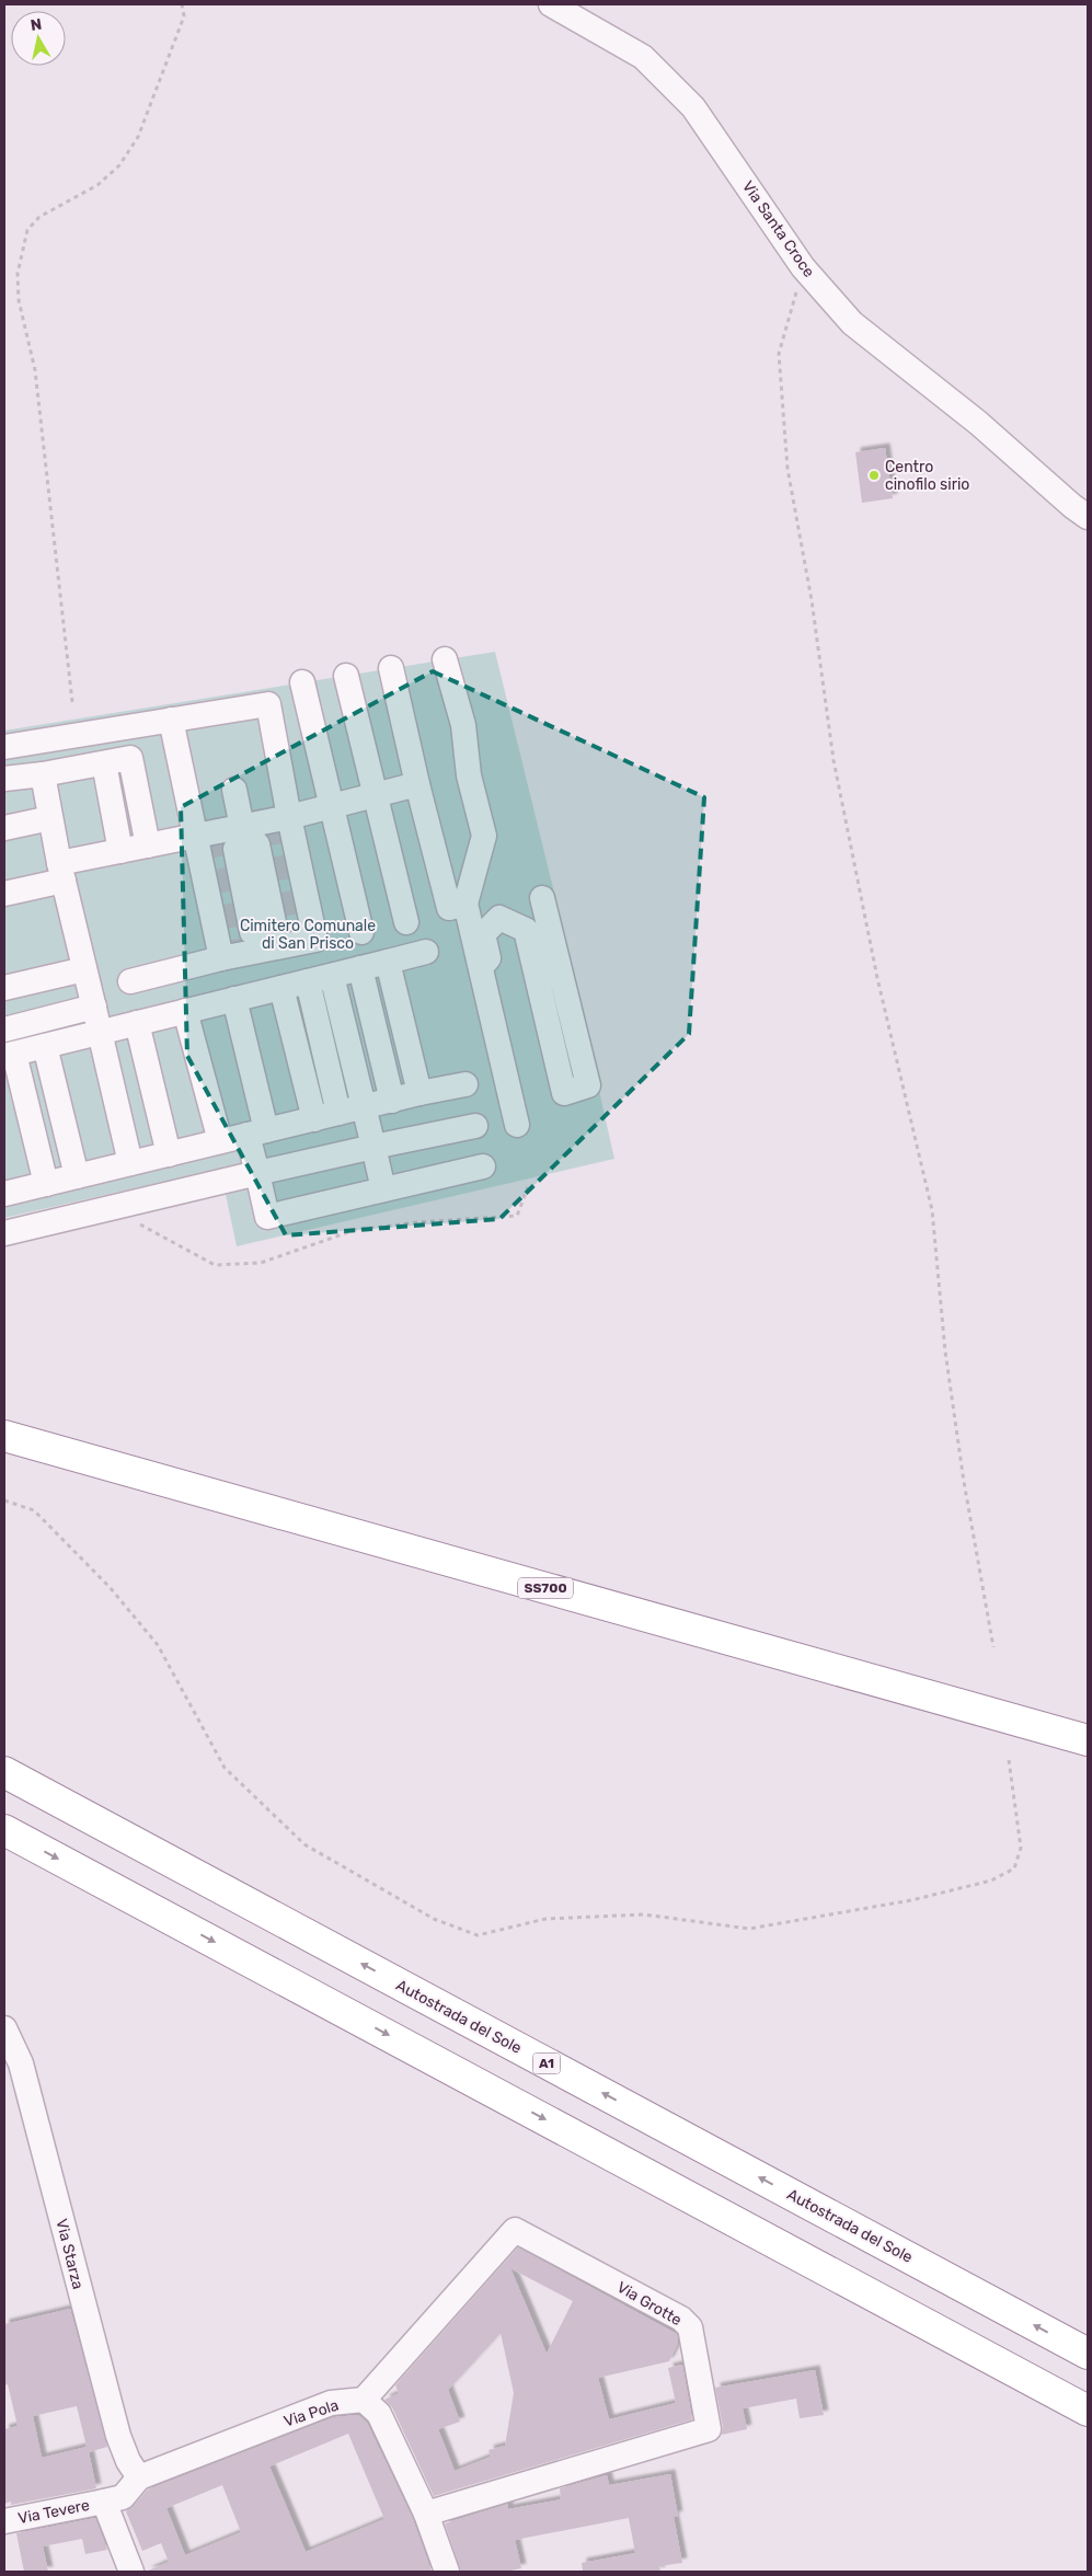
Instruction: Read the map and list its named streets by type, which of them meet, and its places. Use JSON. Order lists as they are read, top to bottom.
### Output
{
  "streets": {
    "highway": ["SS700", "Autostrada del Sole", "A1"],
    "street": [
      "Via Santa Croce",
      "Via Starza",
      "Via Grotte",
      "Via Pola",
      "Via Tevere"
    ]
  },
  "crossings": [
    ["Via Starza", "Via Pola"],
    ["Via Starza", "Via Tevere"],
    ["Via Grotte", "Via Pola"],
    ["Via Pola", "Via Tevere"]
  ],
  "parks": ["Cimitero Comunale di San Prisco"],
  "places": ["Centro cinofilo sirio"],
  "north": "top"
}
